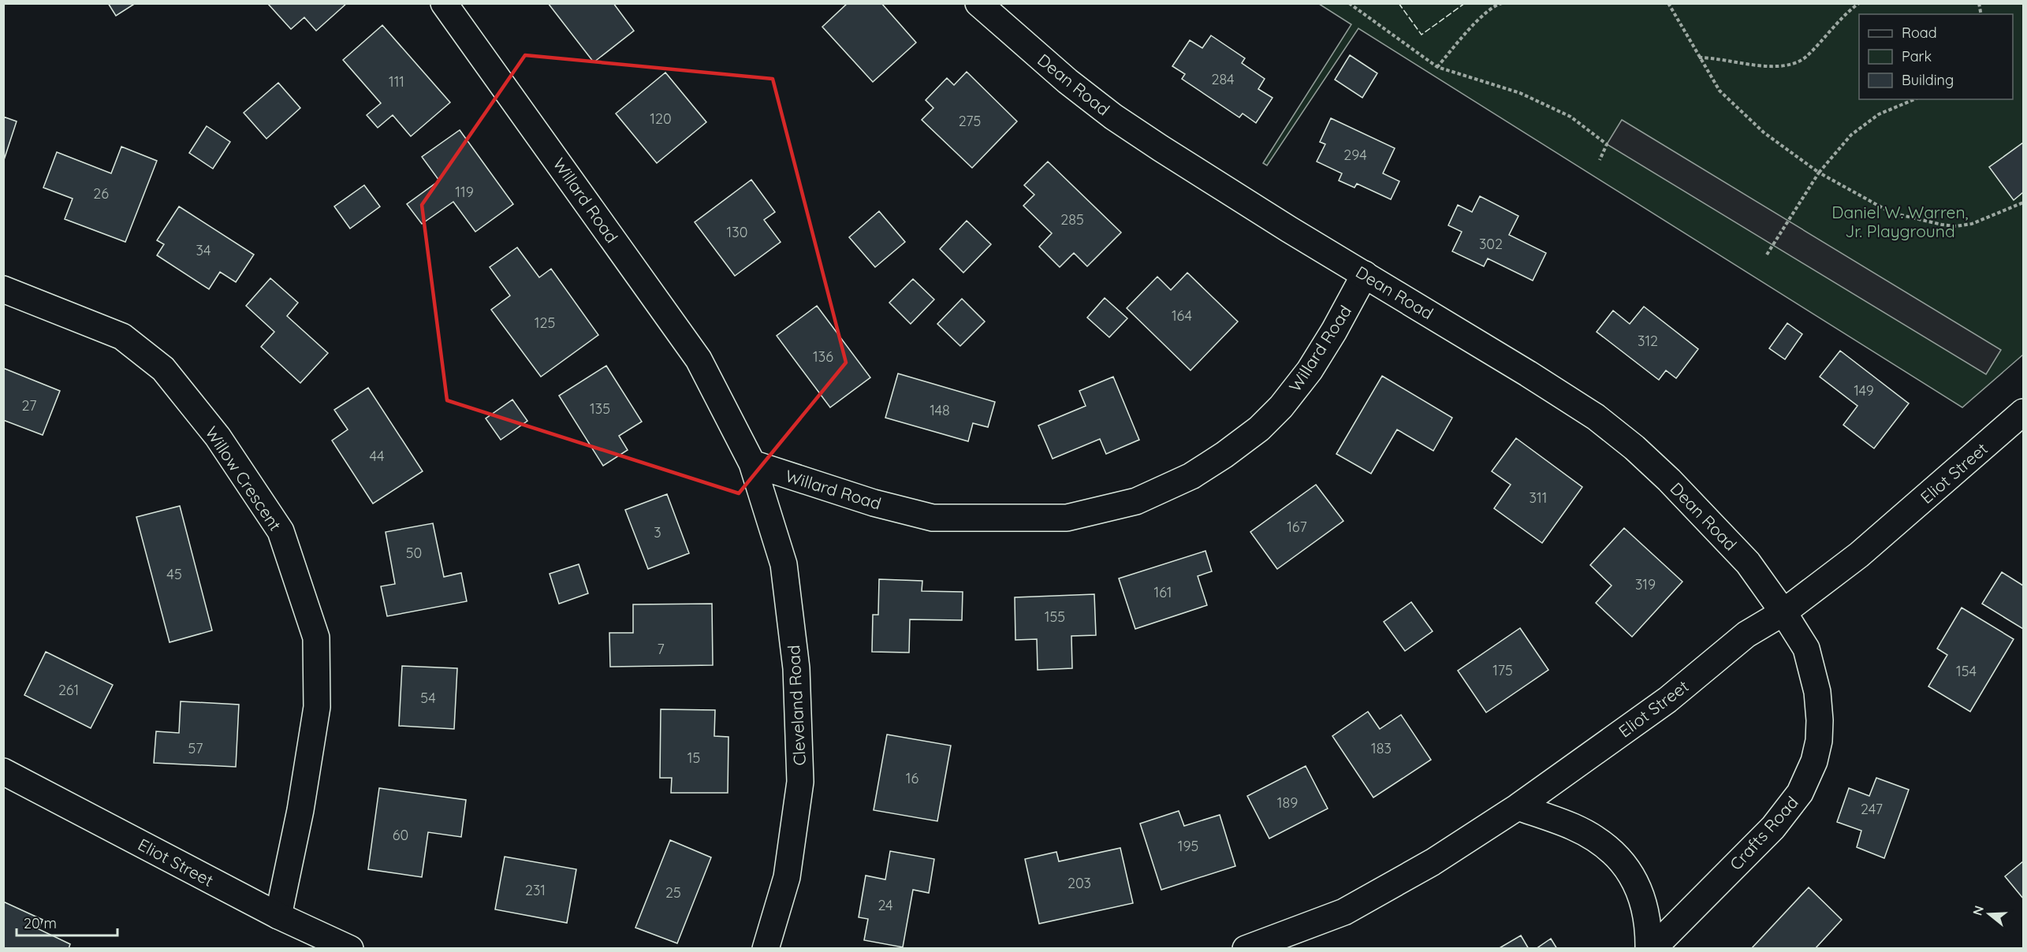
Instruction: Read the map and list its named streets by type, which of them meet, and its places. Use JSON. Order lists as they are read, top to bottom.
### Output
{
  "streets": {
    "street": [
      "Dean Road",
      "Willard Road",
      "Eliot Street",
      "Willow Crescent",
      "Cleveland Road",
      "Crafts Road"
    ]
  },
  "crossings": [
    ["Dean Road", "Willard Road"],
    ["Dean Road", "Eliot Street"],
    ["Dean Road", "Crafts Road"],
    ["Willard Road", "Cleveland Road"],
    ["Eliot Street", "Willow Crescent"],
    ["Eliot Street", "Crafts Road"]
  ],
  "parks": ["Daniel W. Warren, Jr. Playground"],
  "house_numbers": [
    "284",
    "111",
    "120",
    "275",
    "294",
    "119",
    "26",
    "285",
    "130",
    "302",
    "34",
    "164",
    "125",
    "312",
    "136",
    "149",
    "27",
    "135",
    "148",
    "44",
    "311",
    "167",
    "3",
    "50",
    "45",
    "319",
    "161",
    "155",
    "7",
    "175",
    "154",
    "261",
    "54",
    "57",
    "183",
    "15",
    "16",
    "189",
    "247",
    "60",
    "195",
    "203",
    "231",
    "25",
    "24"
  ],
  "legend": ["Road", "Park", "Building"],
  "scale_bar": "20 m",
  "north": "left"
}
